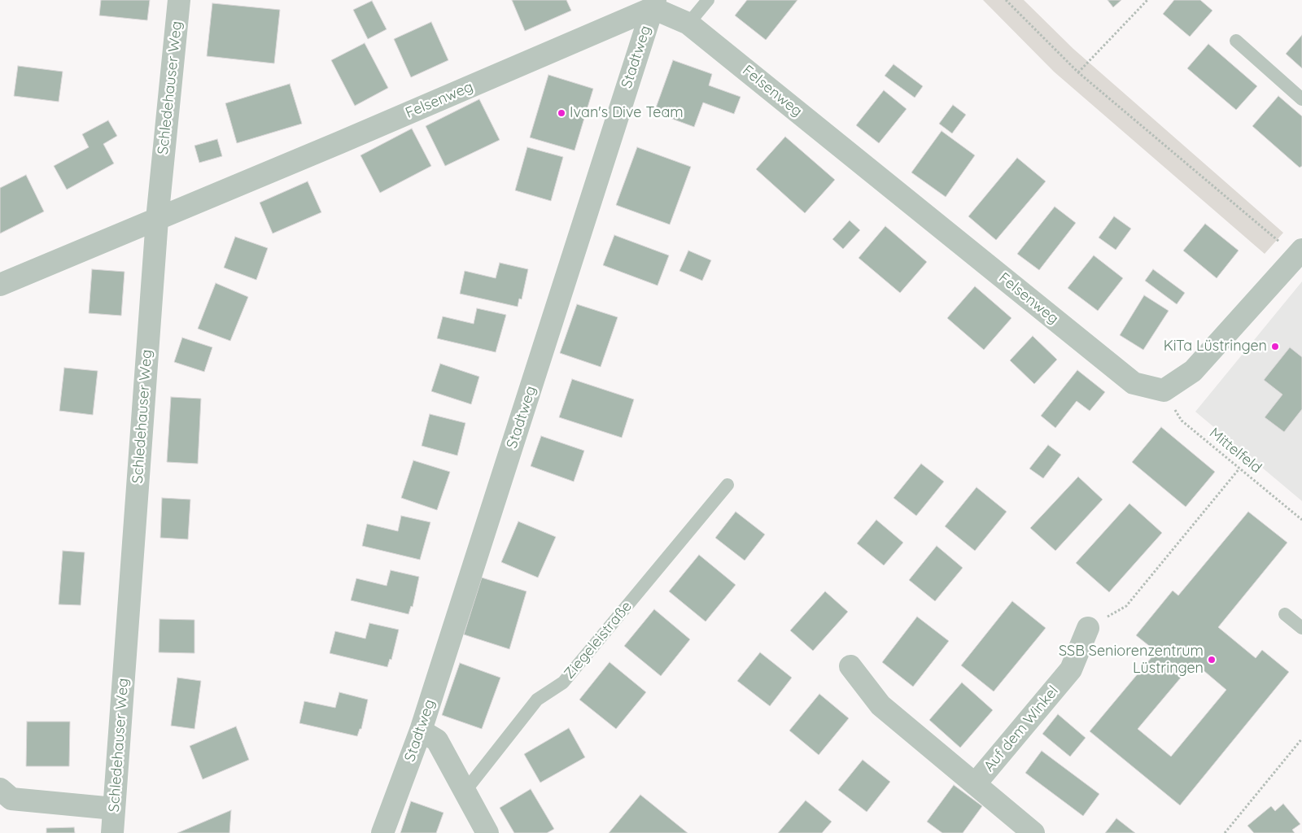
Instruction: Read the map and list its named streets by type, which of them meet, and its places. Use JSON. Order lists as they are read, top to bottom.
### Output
{
  "streets": {
    "street": [
      "Stadtweg",
      "Schledehauser Weg",
      "Felsenweg",
      "Auf dem Winkel"
    ],
    "lane": ["Ziegeleistraße"],
    "path": ["Mittelfeld"]
  },
  "crossings": [
    ["Stadtweg", "Felsenweg"],
    ["Schledehauser Weg", "Felsenweg"],
    ["Felsenweg", "Mittelfeld"]
  ],
  "places": ["Ivan's Dive Team", "KiTa Lüstringen", "SSB Seniorenzentrum Lüstringen"]
}
